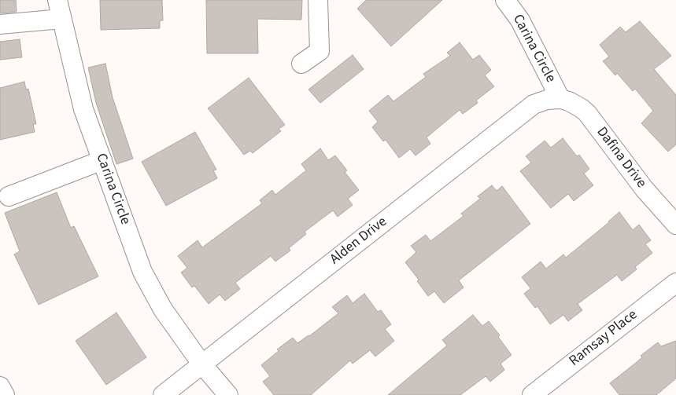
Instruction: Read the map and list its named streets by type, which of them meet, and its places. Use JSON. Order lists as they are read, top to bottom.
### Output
{
  "streets": {
    "street": [
      "Carina Circle",
      "Dafina Drive",
      "Alden Drive",
      "Ramsay Place"
    ]
  },
  "crossings": [
    ["Carina Circle", "Dafina Drive"],
    ["Carina Circle", "Alden Drive"],
    ["Dafina Drive", "Alden Drive"]
  ]
}
